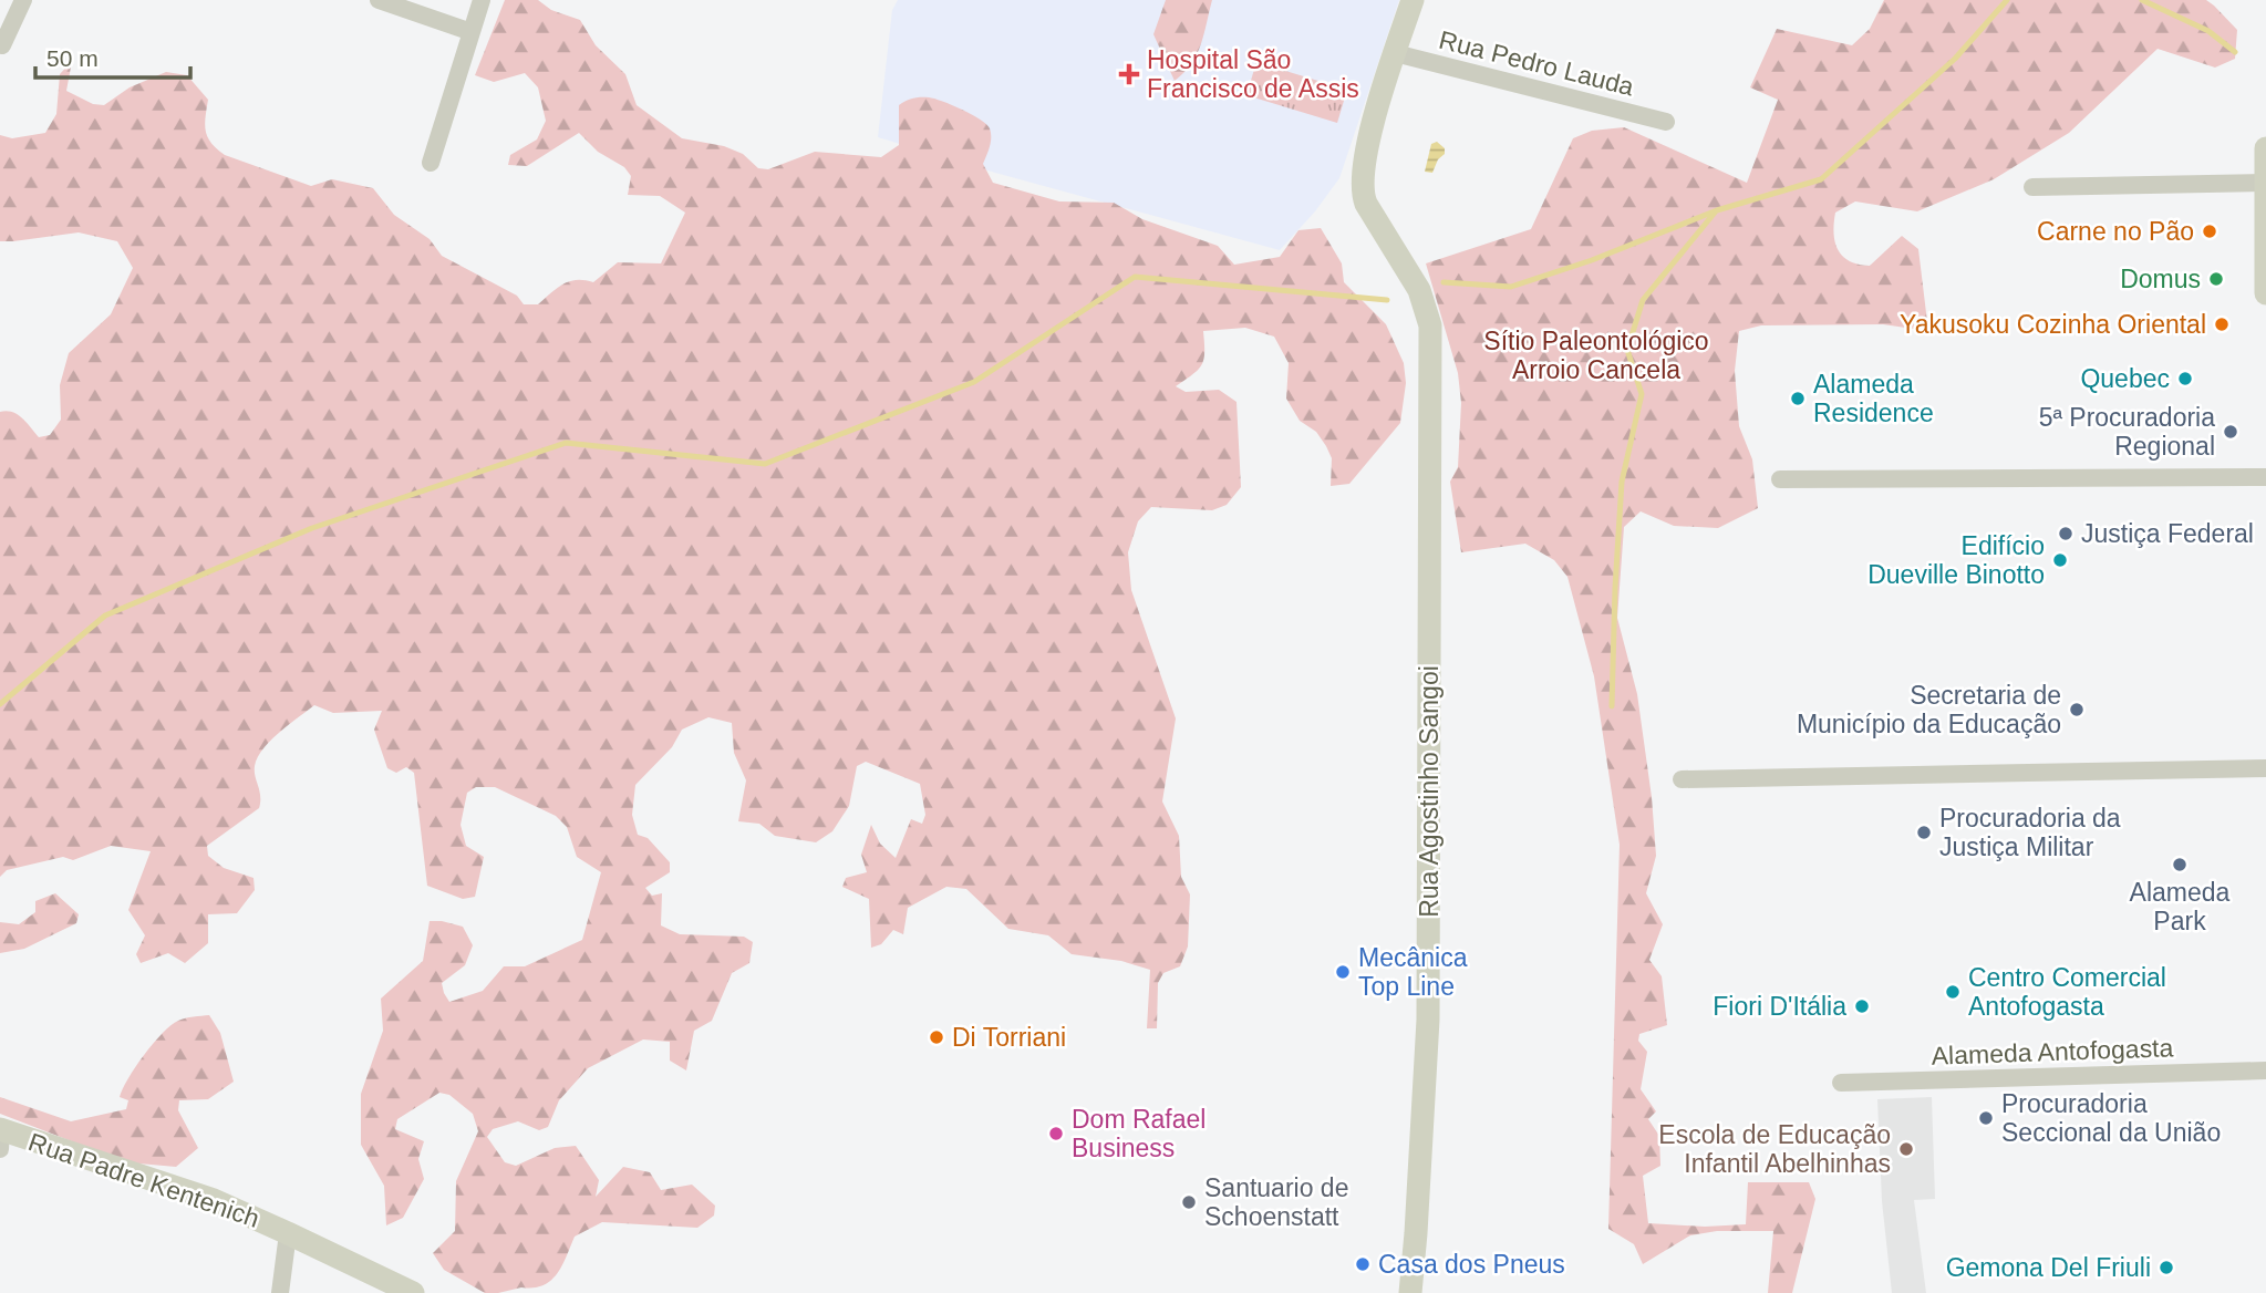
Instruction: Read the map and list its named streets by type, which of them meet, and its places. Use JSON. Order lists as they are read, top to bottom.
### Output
{
  "streets": {
    "street": [
      "Rua Pedro Lauda",
      "Rua Agostinho Sangoi",
      "Alameda Antofogasta",
      "Rua Padre Kentenich"
    ]
  },
  "crossings": [
    ["Rua Pedro Lauda", "Rua Agostinho Sangoi"]
  ],
  "parks": ["Sítio Paleontológico Arroio Cancela"],
  "places": {
    "health": ["Hospital São Francisco de Assis"],
    "other": [
      "Carne no Pão",
      "Domus",
      "Yakusoku Cozinha Oriental",
      "Quebec",
      "Alameda Residence",
      "5ª Procuradoria Regional",
      "Justiça Federal",
      "Edifício Dueville Binotto",
      "Secretaria de Município da Educação",
      "Procuradoria da Justiça Militar",
      "Alameda Park",
      "Mecânica Top Line",
      "Centro Comercial Antofogasta",
      "Fiori D'Itália",
      "Di Torriani",
      "Procuradoria Seccional da União",
      "Dom Rafael Business",
      "Escola de Educação Infantil Abelhinhas",
      "Santuario de Schoenstatt",
      "Casa dos Pneus",
      "Gemona Del Friuli"
    ]
  },
  "scale_bar": "50 m"
}
